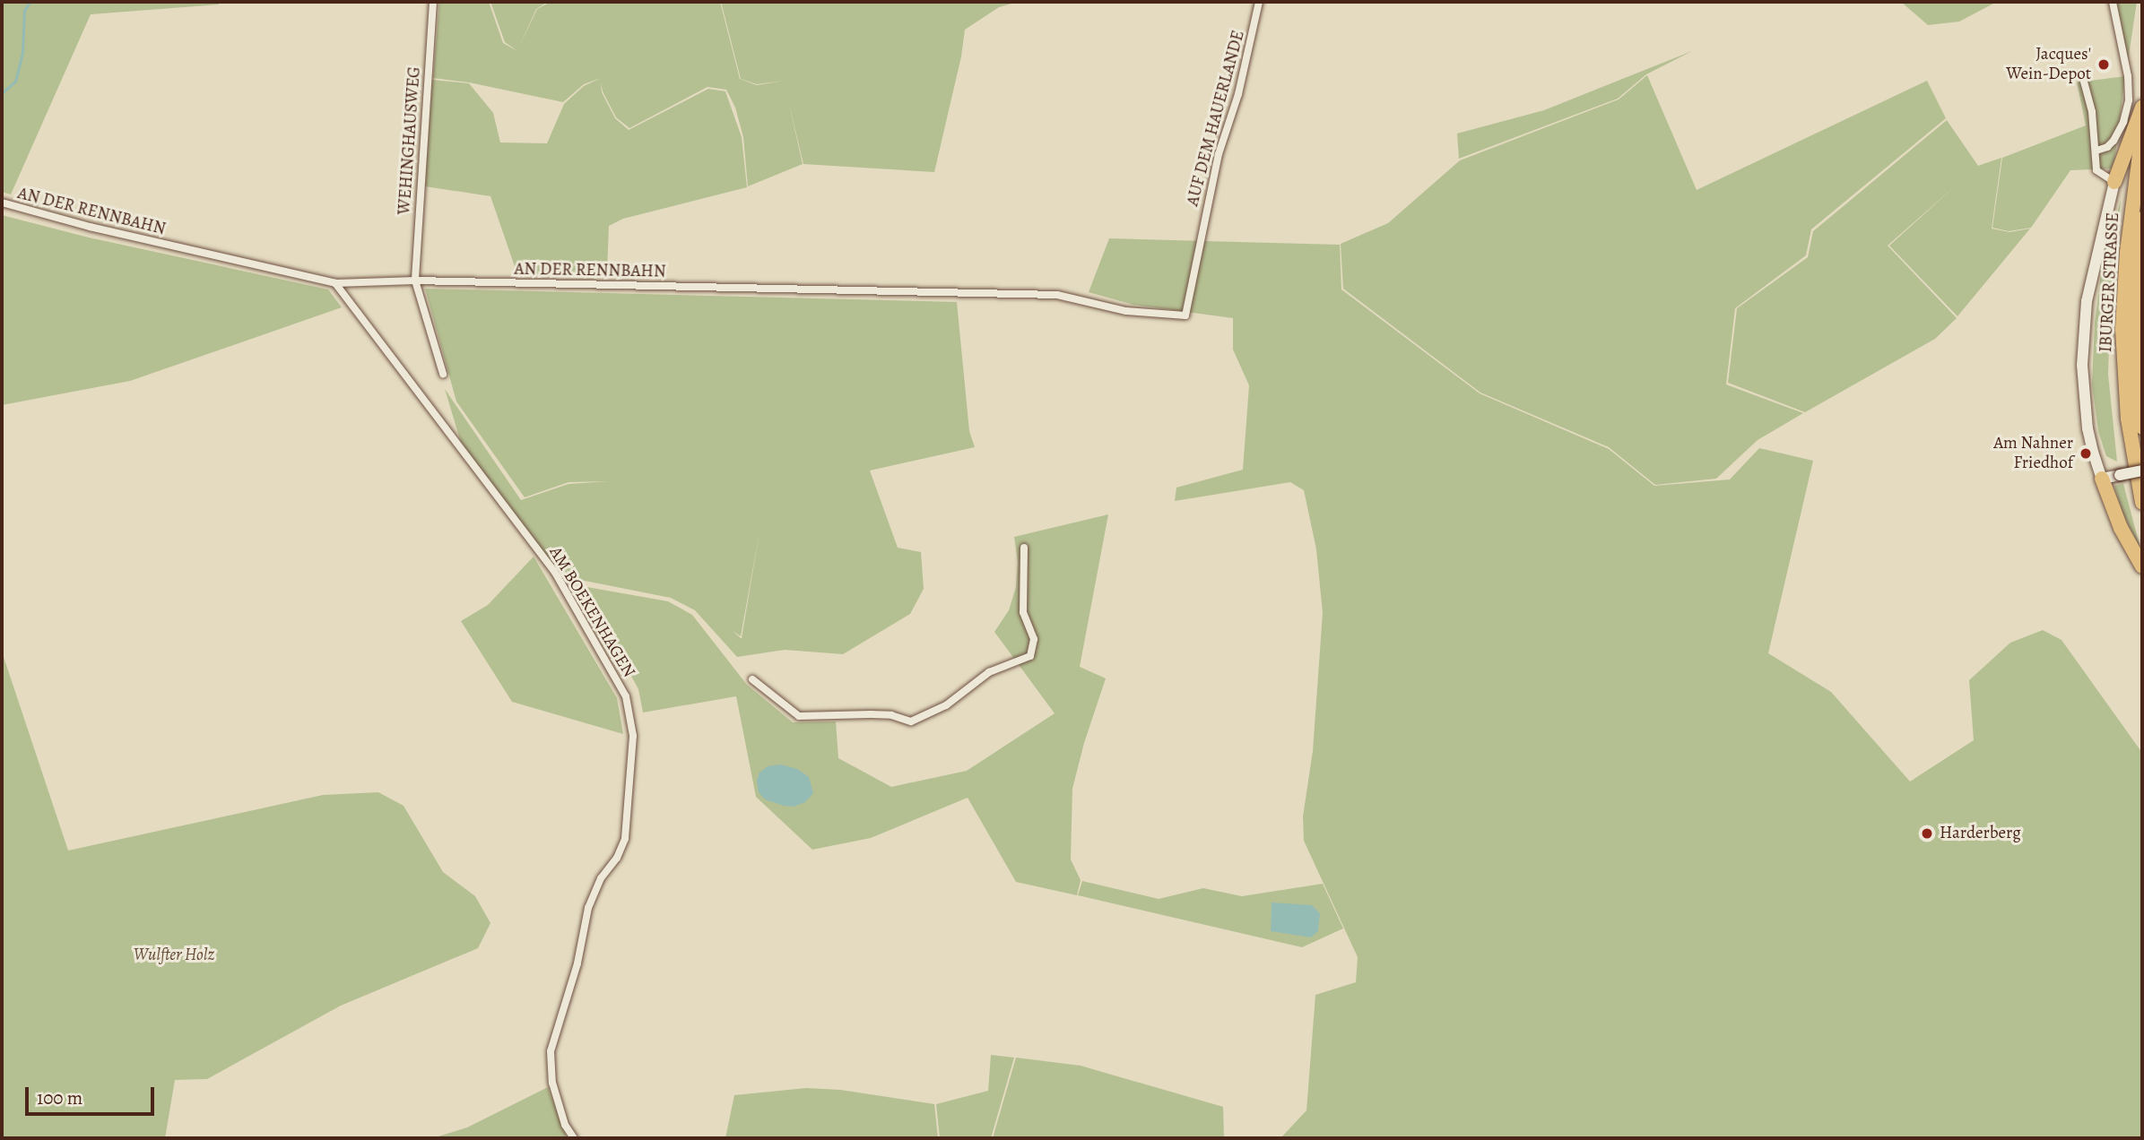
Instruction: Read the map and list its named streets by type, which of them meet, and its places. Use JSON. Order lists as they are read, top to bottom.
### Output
{
  "streets": {
    "highway": ["IBURGER STRASSE"],
    "street": [
      "AUF DEM HAUERLANDE",
      "WEHINGHAUSWEG",
      "AN DER RENNBAHN",
      "AM BOEKENHAGEN"
    ]
  },
  "crossings": [
    ["AUF DEM HAUERLANDE", "AN DER RENNBAHN"],
    ["WEHINGHAUSWEG", "AN DER RENNBAHN"],
    ["AN DER RENNBAHN", "AM BOEKENHAGEN"]
  ],
  "parks": ["Wulfter Holz"],
  "places": ["Jacques' Wein-Depot", "Am Nahner Friedhof", "Harderberg"],
  "scale_bar": "100 m"
}
